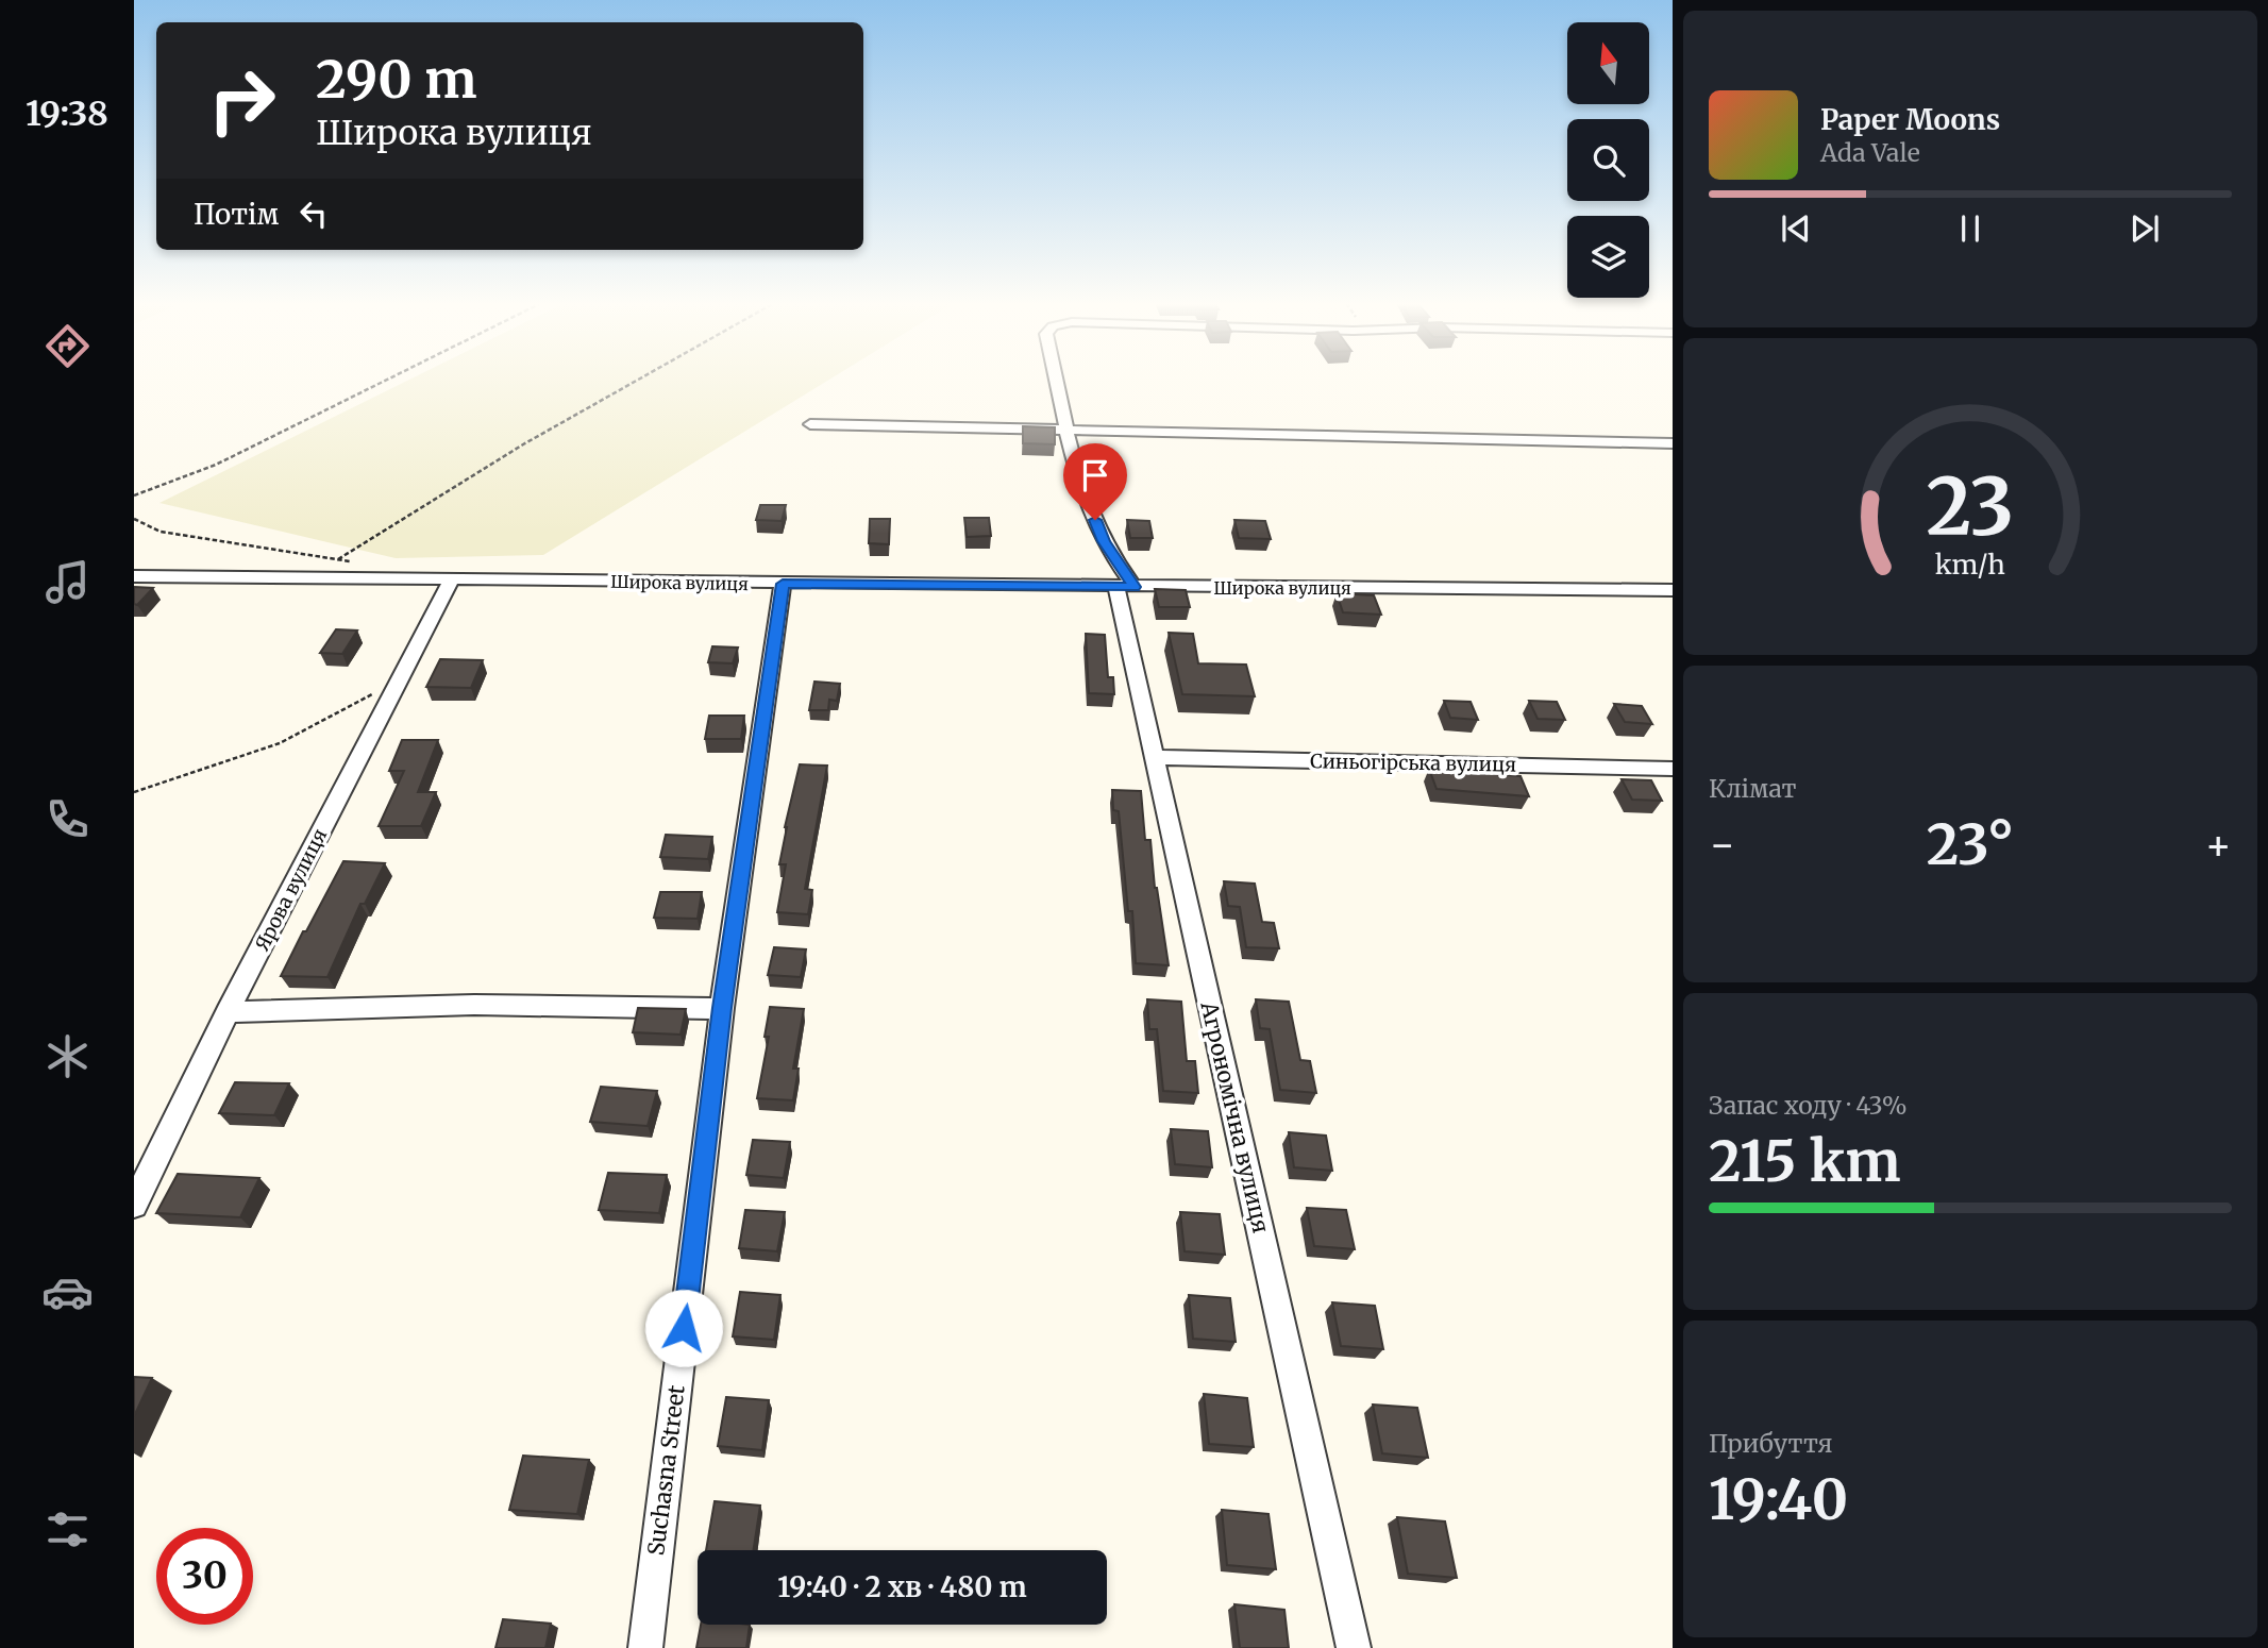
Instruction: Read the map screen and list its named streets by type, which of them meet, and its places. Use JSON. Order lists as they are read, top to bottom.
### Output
{
  "streets": {
    "street": [
      "Широка вулиця",
      "Синьогірська вулиця",
      "Ярова вулиця",
      "Агрономічна вулиця",
      "Suchasna Street"
    ]
  },
  "crossings": [
    ["Широка вулиця", "Ярова вулиця"],
    ["Широка вулиця", "Агрономічна вулиця"],
    ["Широка вулиця", "Suchasna Street"],
    ["Синьогірська вулиця", "Агрономічна вулиця"]
  ],
  "north": "top",
  "page": {
    "tabs": "19:38",
    "turn": ["290 m", "Широка вулиця"],
    "song": ["Paper Moons", "Ada Vale"],
    "then": "Потім",
    "tile": [
      "Клімат",
      ["Запас ходу · 43%", "215 km"],
      ["Прибуття", "19:40"]
    ],
    "heat": ["−", "23°", "+"],
    "limit": "30",
    "trip": "19:40 · 2 хв · 480 m",
    "gauge": ["23", "km/h"]
  }
}
